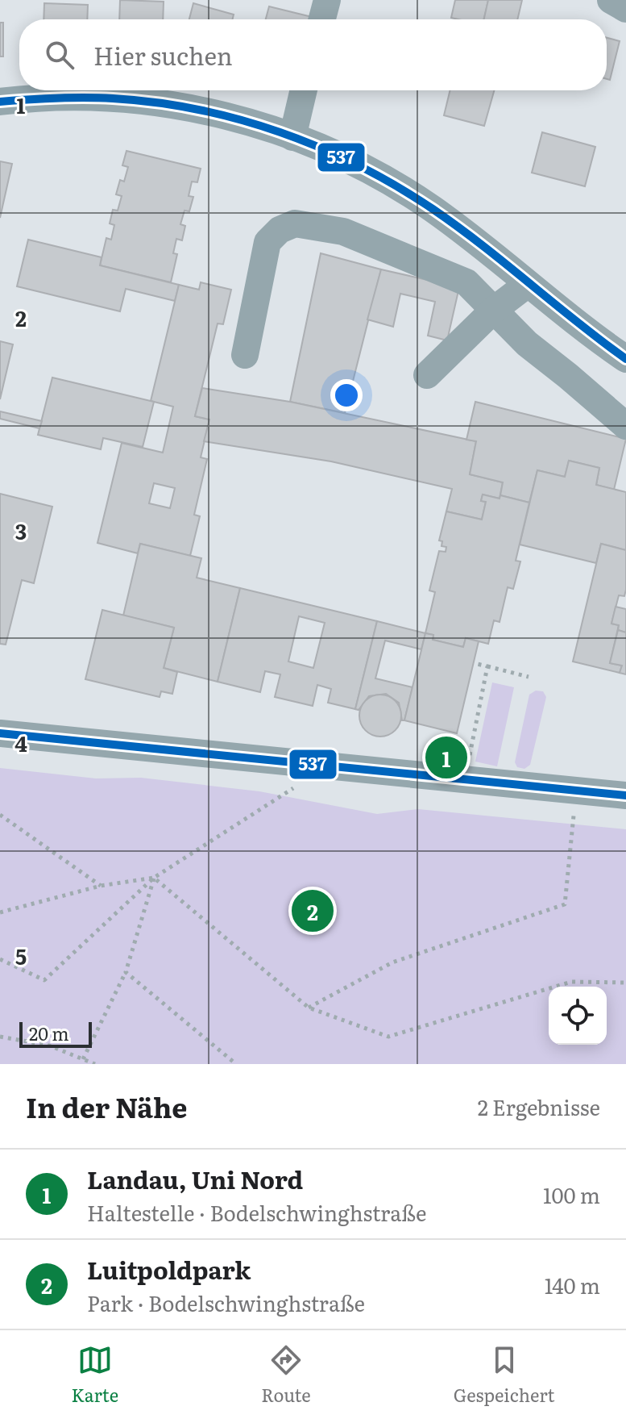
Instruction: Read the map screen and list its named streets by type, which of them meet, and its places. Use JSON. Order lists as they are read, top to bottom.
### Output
{
  "lines": ["transit line 537"],
  "scale_bar": "20 m",
  "page": {
    "search": "Hier suchen",
    "pins": ["1", "2"],
    "scale": "20 m",
    "heading": ["In der Nähe", "2 Ergebnisse"],
    "list": [
      {
        "mark": "1",
        "name": "Landau, Uni Nord",
        "note": "Haltestelle · Bodelschwinghstraße",
        "value": "100 m"
      },
      {
        "mark": "2",
        "name": "Luitpoldpark",
        "note": "Park · Bodelschwinghstraße",
        "value": "140 m"
      }
    ],
    "nav": ["Karte", "Route", "Gespeichert"]
  },
  "grid": {
    "rows": [
      "1",
      "2",
      "3",
      "4",
      "5"
    ]
  }
}
